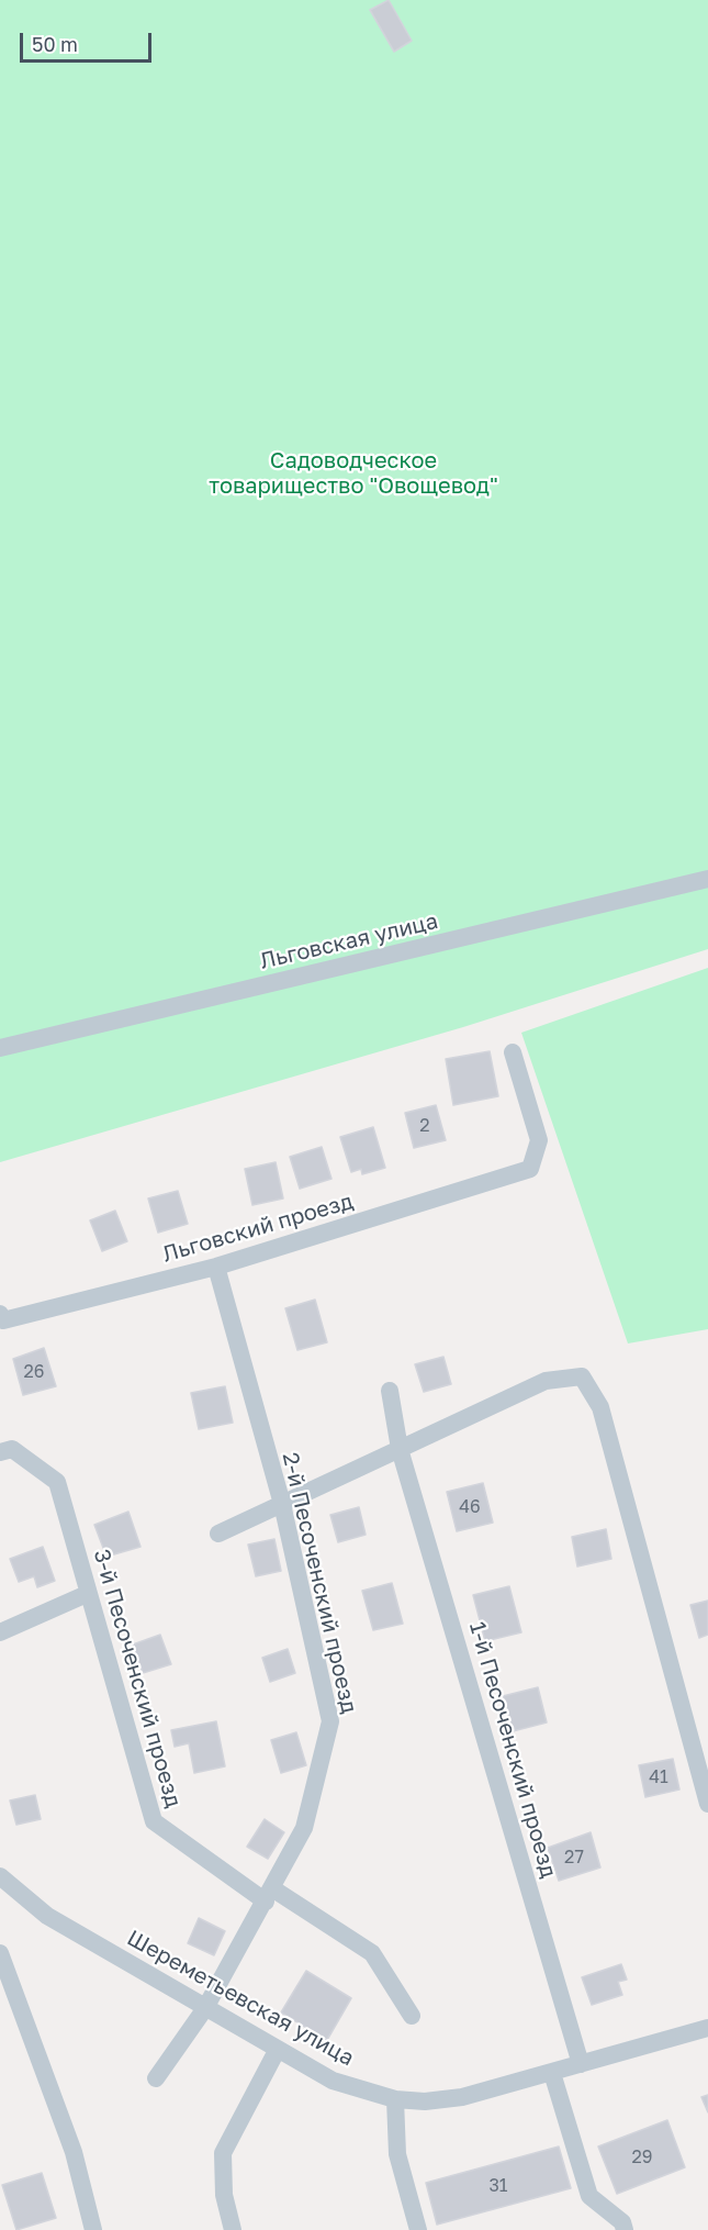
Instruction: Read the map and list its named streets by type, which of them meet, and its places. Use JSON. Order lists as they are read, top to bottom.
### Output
{
  "streets": {
    "street": [
      "Льговская улица",
      "Льговский проезд",
      "2-й Песоченский проезд",
      "3-й Песоченский проезд",
      "1-й Песоченский проезд",
      "Шереметьевская улица"
    ]
  },
  "crossings": [
    ["Льговский проезд", "2-й Песоченский проезд"],
    ["2-й Песоченский проезд", "3-й Песоченский проезд"],
    ["2-й Песоченский проезд", "Шереметьевская улица"],
    ["1-й Песоченский проезд", "Шереметьевская улица"]
  ],
  "parks": ["Садоводческое товарищество \"Овощевод\""],
  "house_numbers": [
    "2",
    "26",
    "46",
    "41",
    "27",
    "29",
    "31"
  ],
  "scale_bar": "50 m"
}
